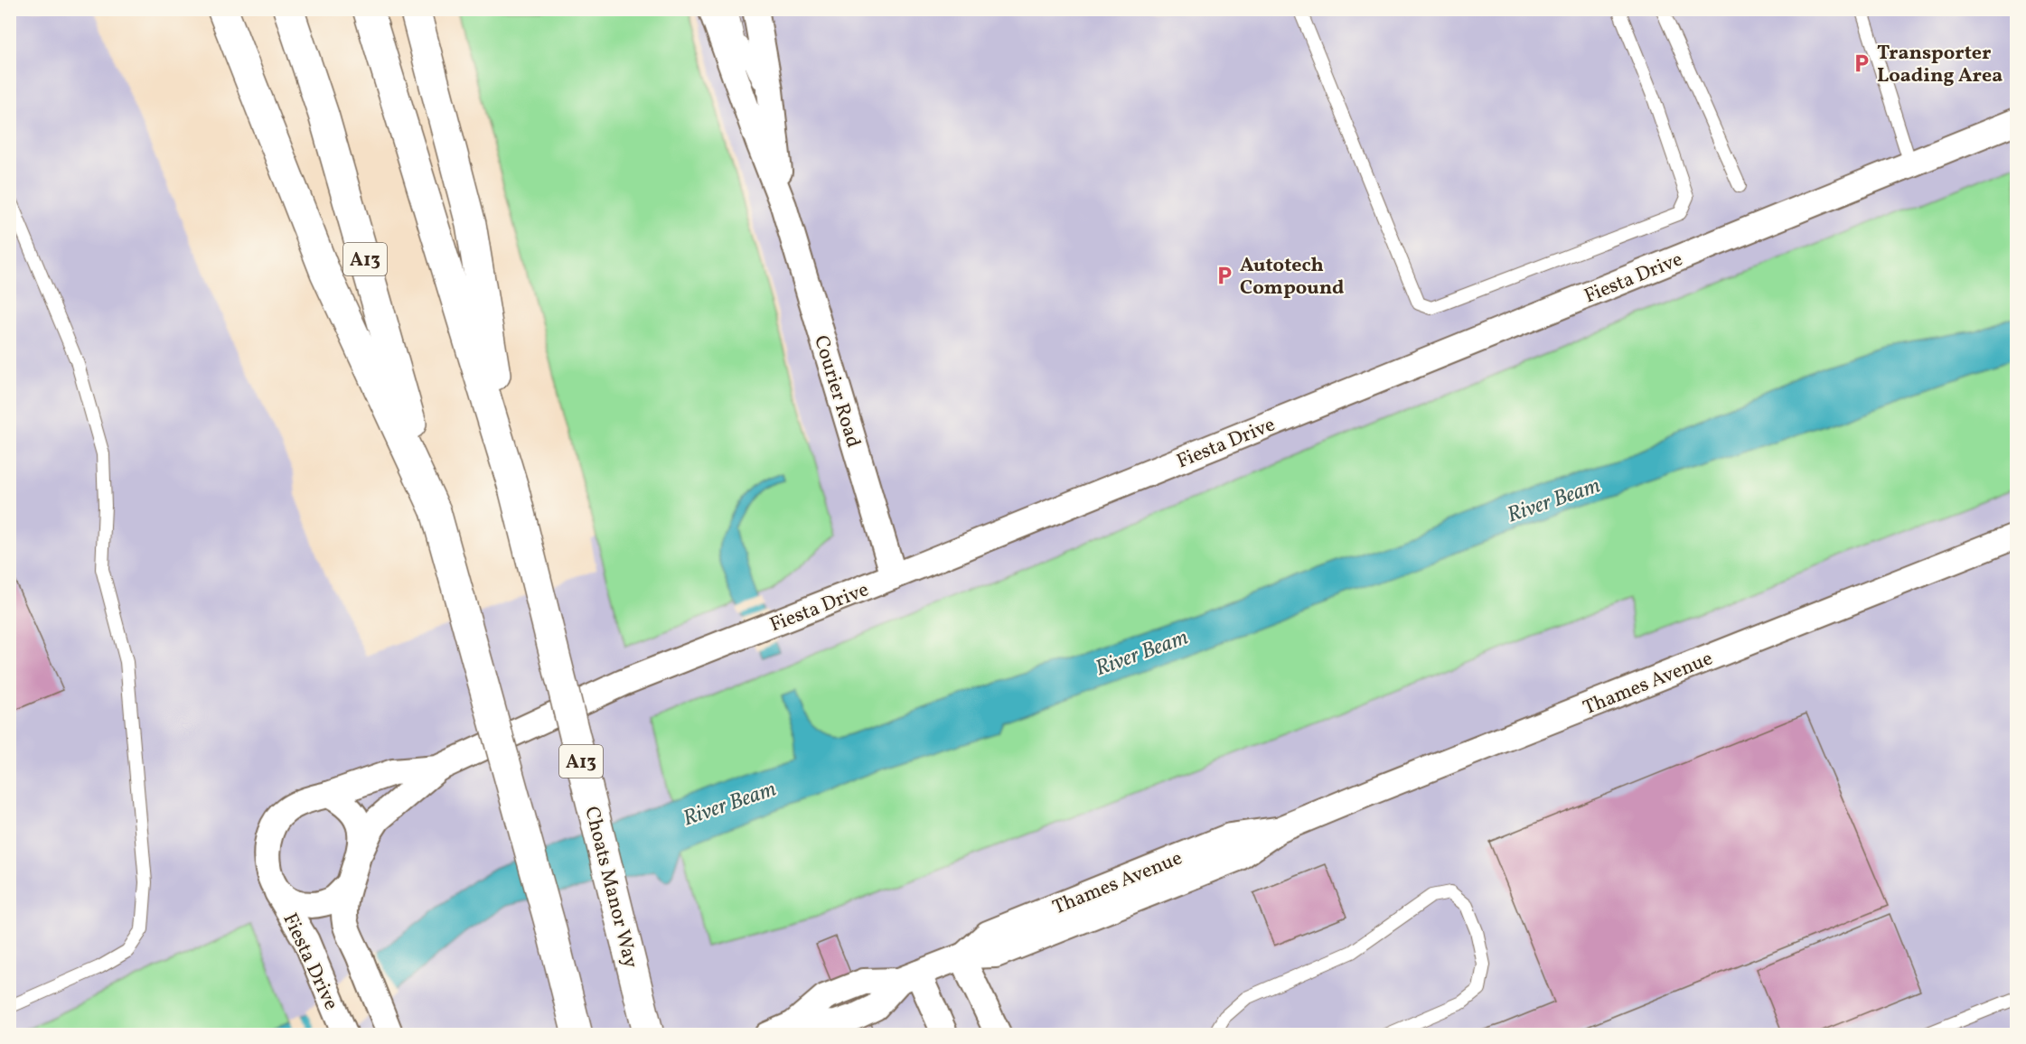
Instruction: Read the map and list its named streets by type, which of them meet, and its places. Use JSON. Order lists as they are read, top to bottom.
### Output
{
  "streets": {
    "highway": ["A13", "Choats Manor Way"],
    "street": ["Fiesta Drive", "Courier Road", "Thames Avenue"]
  },
  "crossings": [
    ["A13", "Choats Manor Way"],
    ["Fiesta Drive", "Courier Road"]
  ],
  "water": ["River Beam"],
  "places": {
    "parking": ["Transporter Loading Area", "Autotech Compound"]
  }
}
